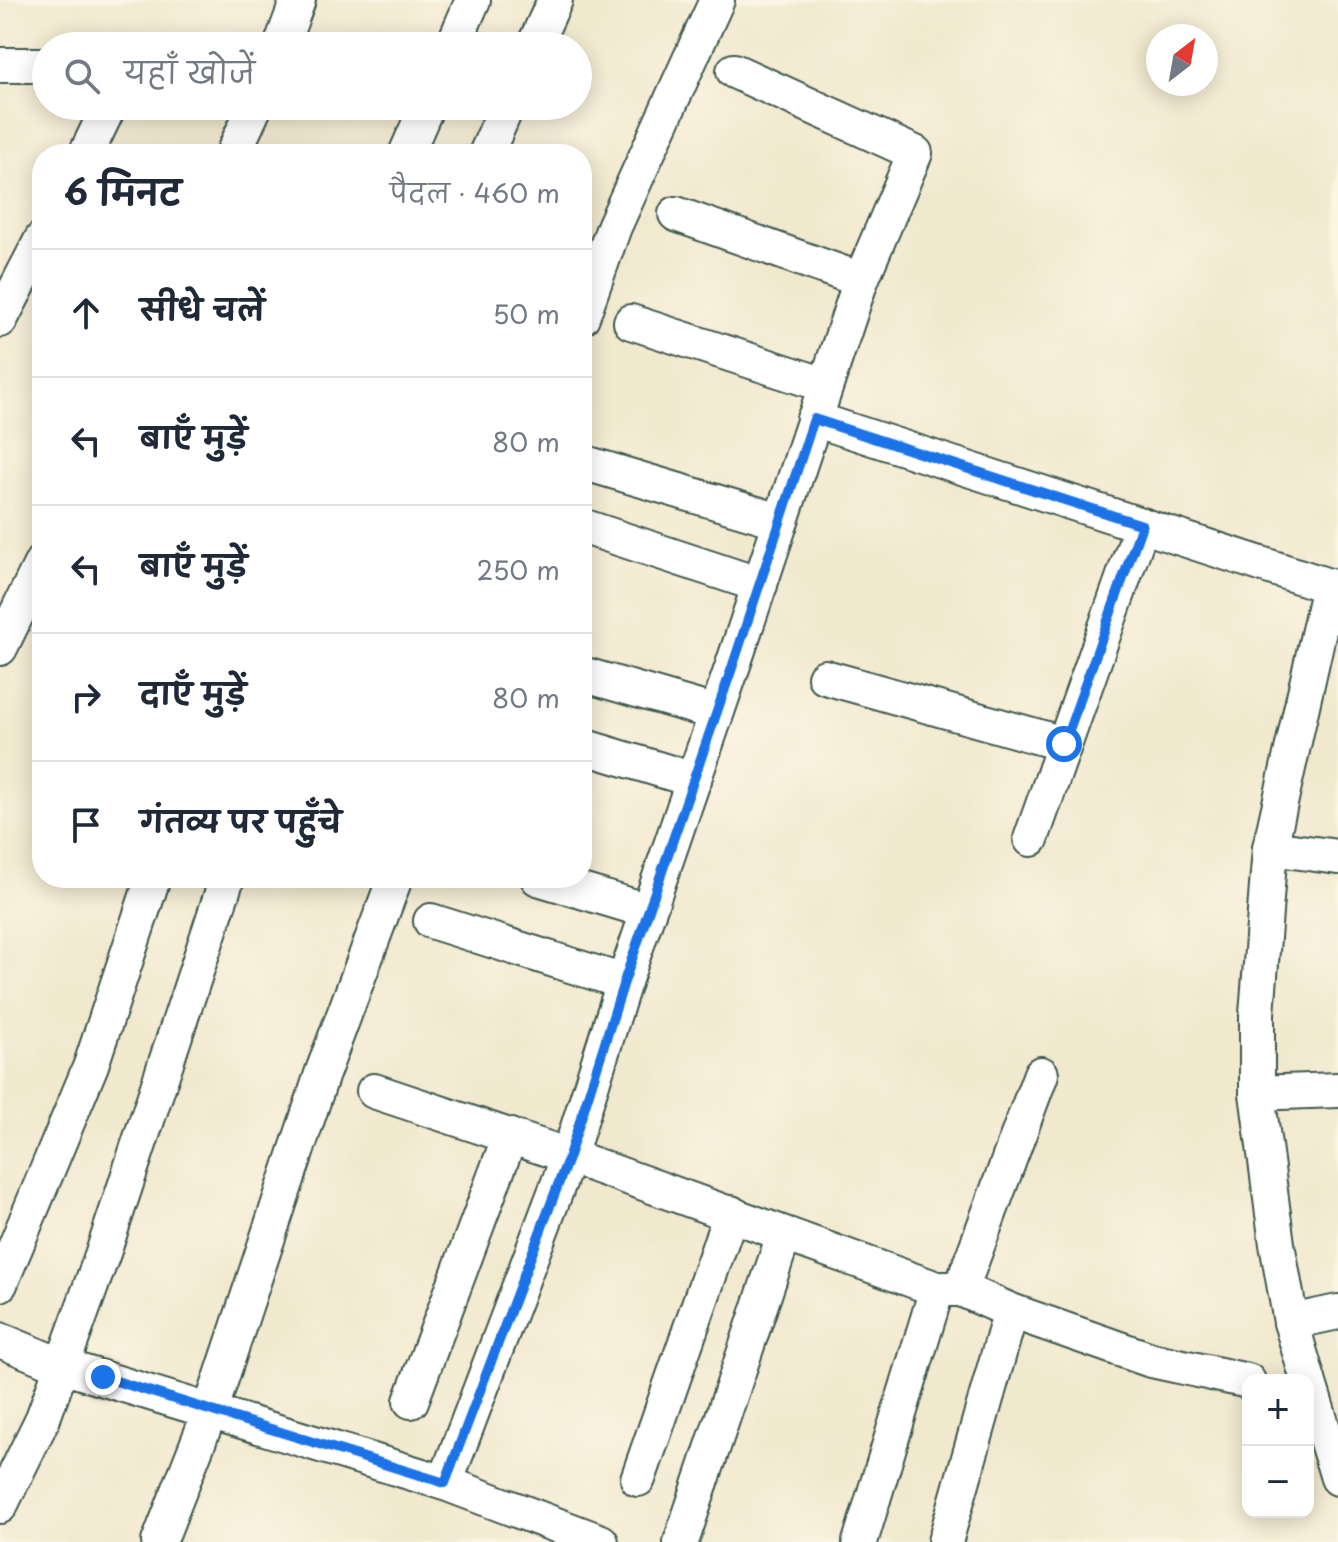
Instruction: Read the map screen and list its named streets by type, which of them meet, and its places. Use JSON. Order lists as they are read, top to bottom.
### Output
{
  "north": "top right",
  "page": {
    "search": "यहाँ खोजें",
    "heading": ["6 मिनट", "पैदल · 460 m"],
    "list": [
      ["सीधे चलें", "50 m"],
      ["बाएँ मुड़ें", "80 m"],
      ["बाएँ मुड़ें", "250 m"],
      ["दाएँ मुड़ें", "80 m"],
      "गंतव्य पर पहुँचे"
    ],
    "map_buttons": ["+", "−"]
  }
}
